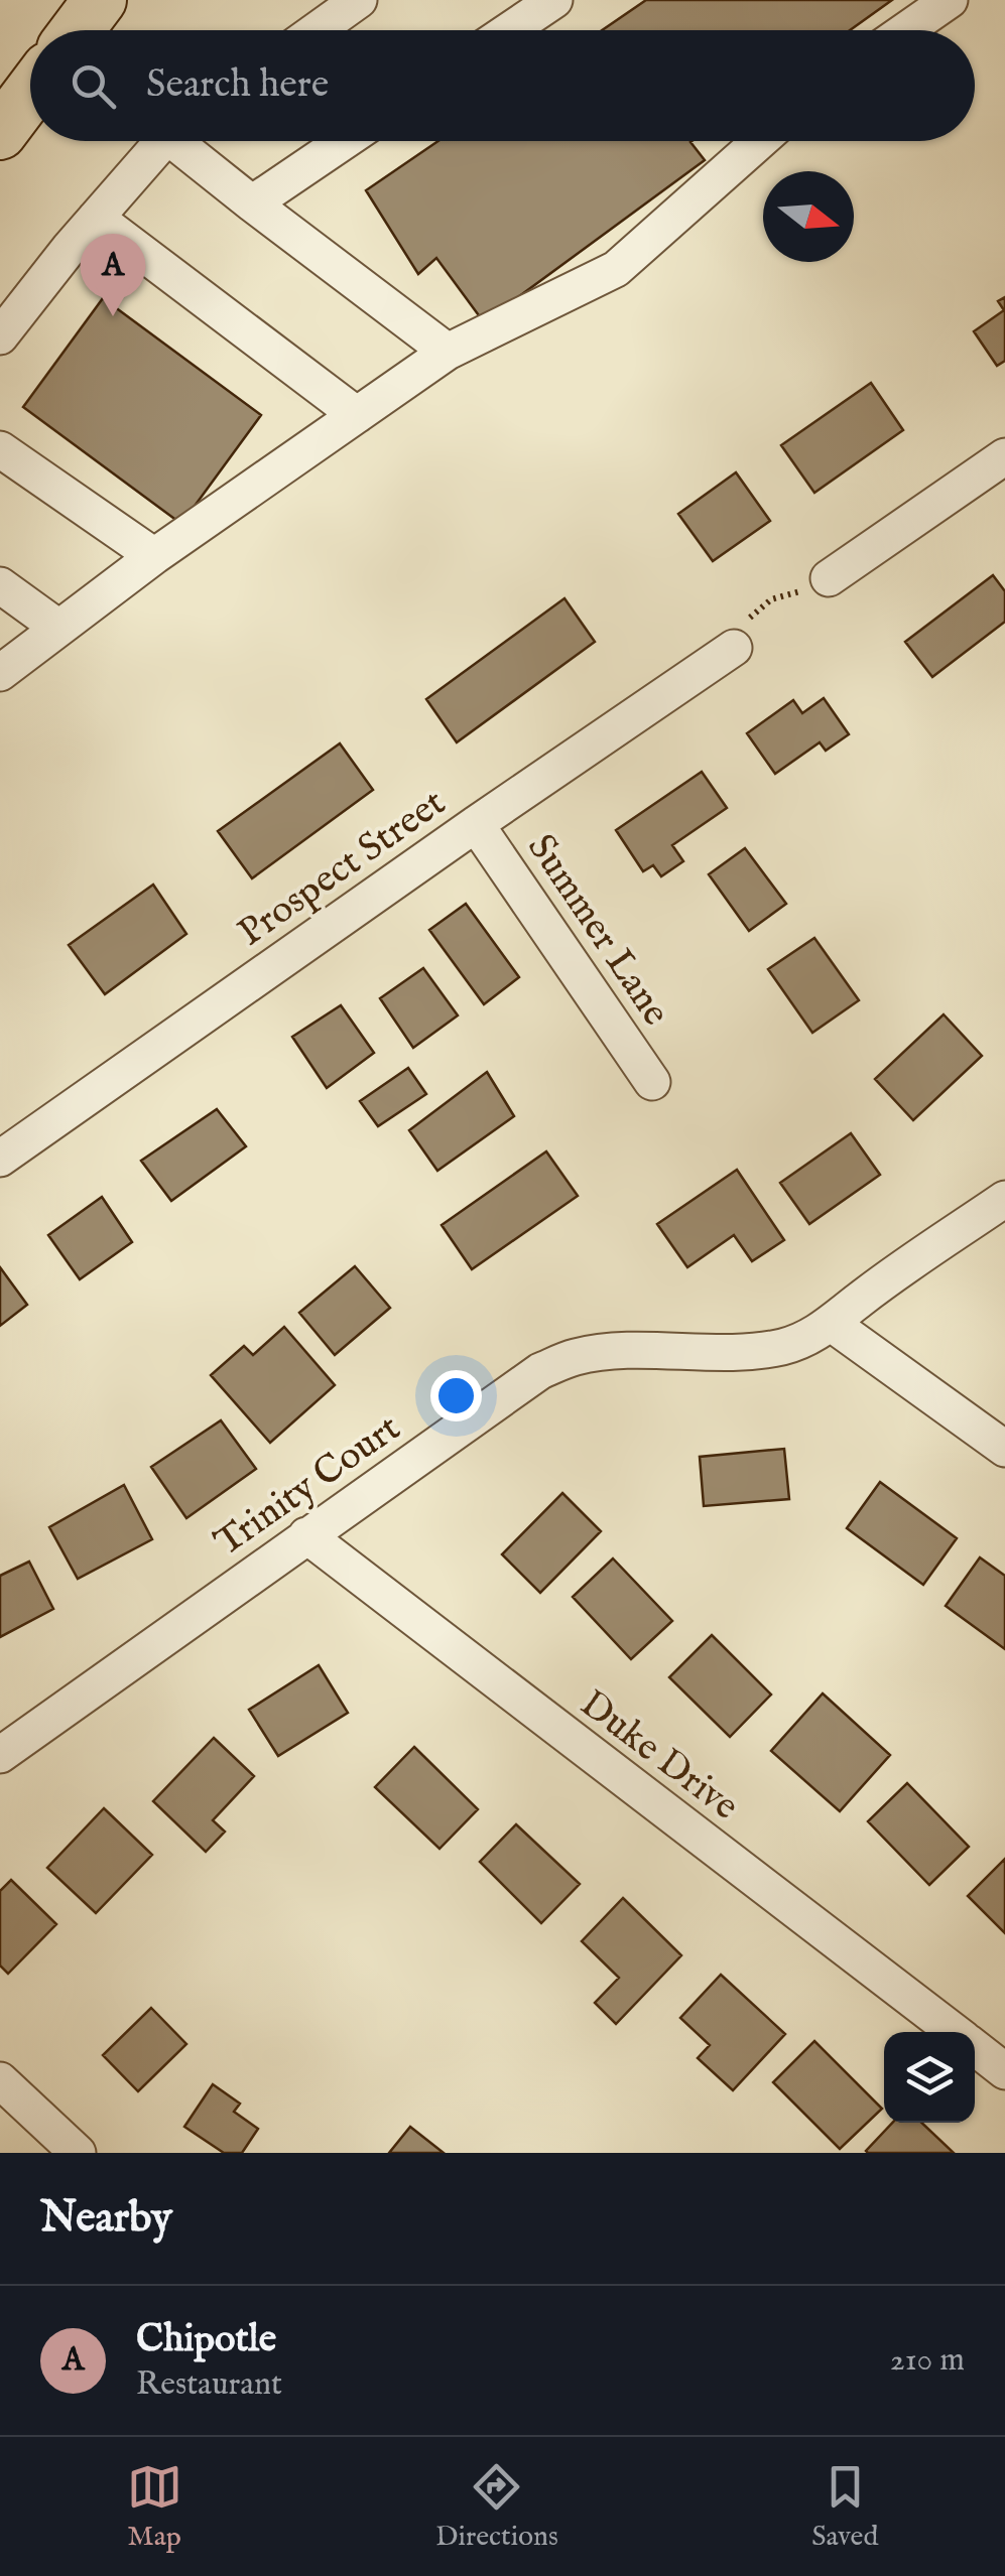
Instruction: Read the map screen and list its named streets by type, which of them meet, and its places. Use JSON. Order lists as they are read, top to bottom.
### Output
{
  "streets": {
    "street": [
      "Prospect Street",
      "Summer Lane",
      "Trinity Court",
      "Duke Drive"
    ]
  },
  "crossings": [
    ["Prospect Street", "Summer Lane"],
    ["Trinity Court", "Duke Drive"]
  ],
  "north": "right",
  "page": {
    "search": "Search here",
    "pins": "A",
    "heading": "Nearby",
    "list": [
      {
        "mark": "A",
        "name": "Chipotle",
        "note": "Restaurant",
        "value": "210 m"
      }
    ],
    "nav": ["Map", "Directions", "Saved"]
  }
}
